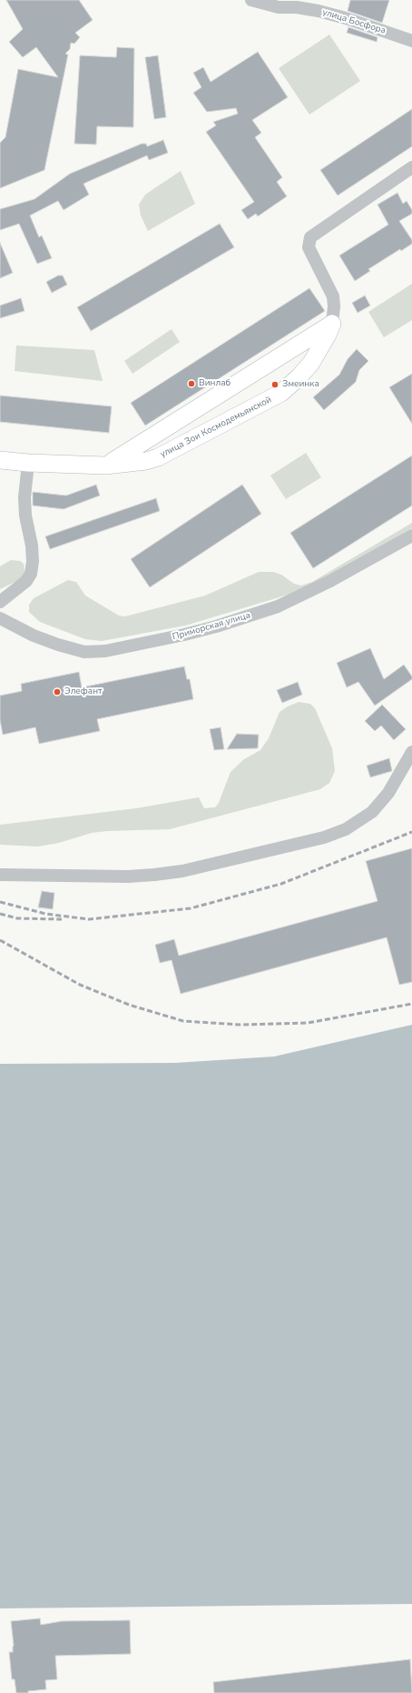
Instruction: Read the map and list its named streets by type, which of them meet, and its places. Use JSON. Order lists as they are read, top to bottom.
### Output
{
  "streets": {
    "main road": ["улица Зои Космодемьянской"],
    "street": ["улица Босфора", "Приморская улица"]
  },
  "places": ["Винлаб", "Змеинка", "Элефант"]
}
